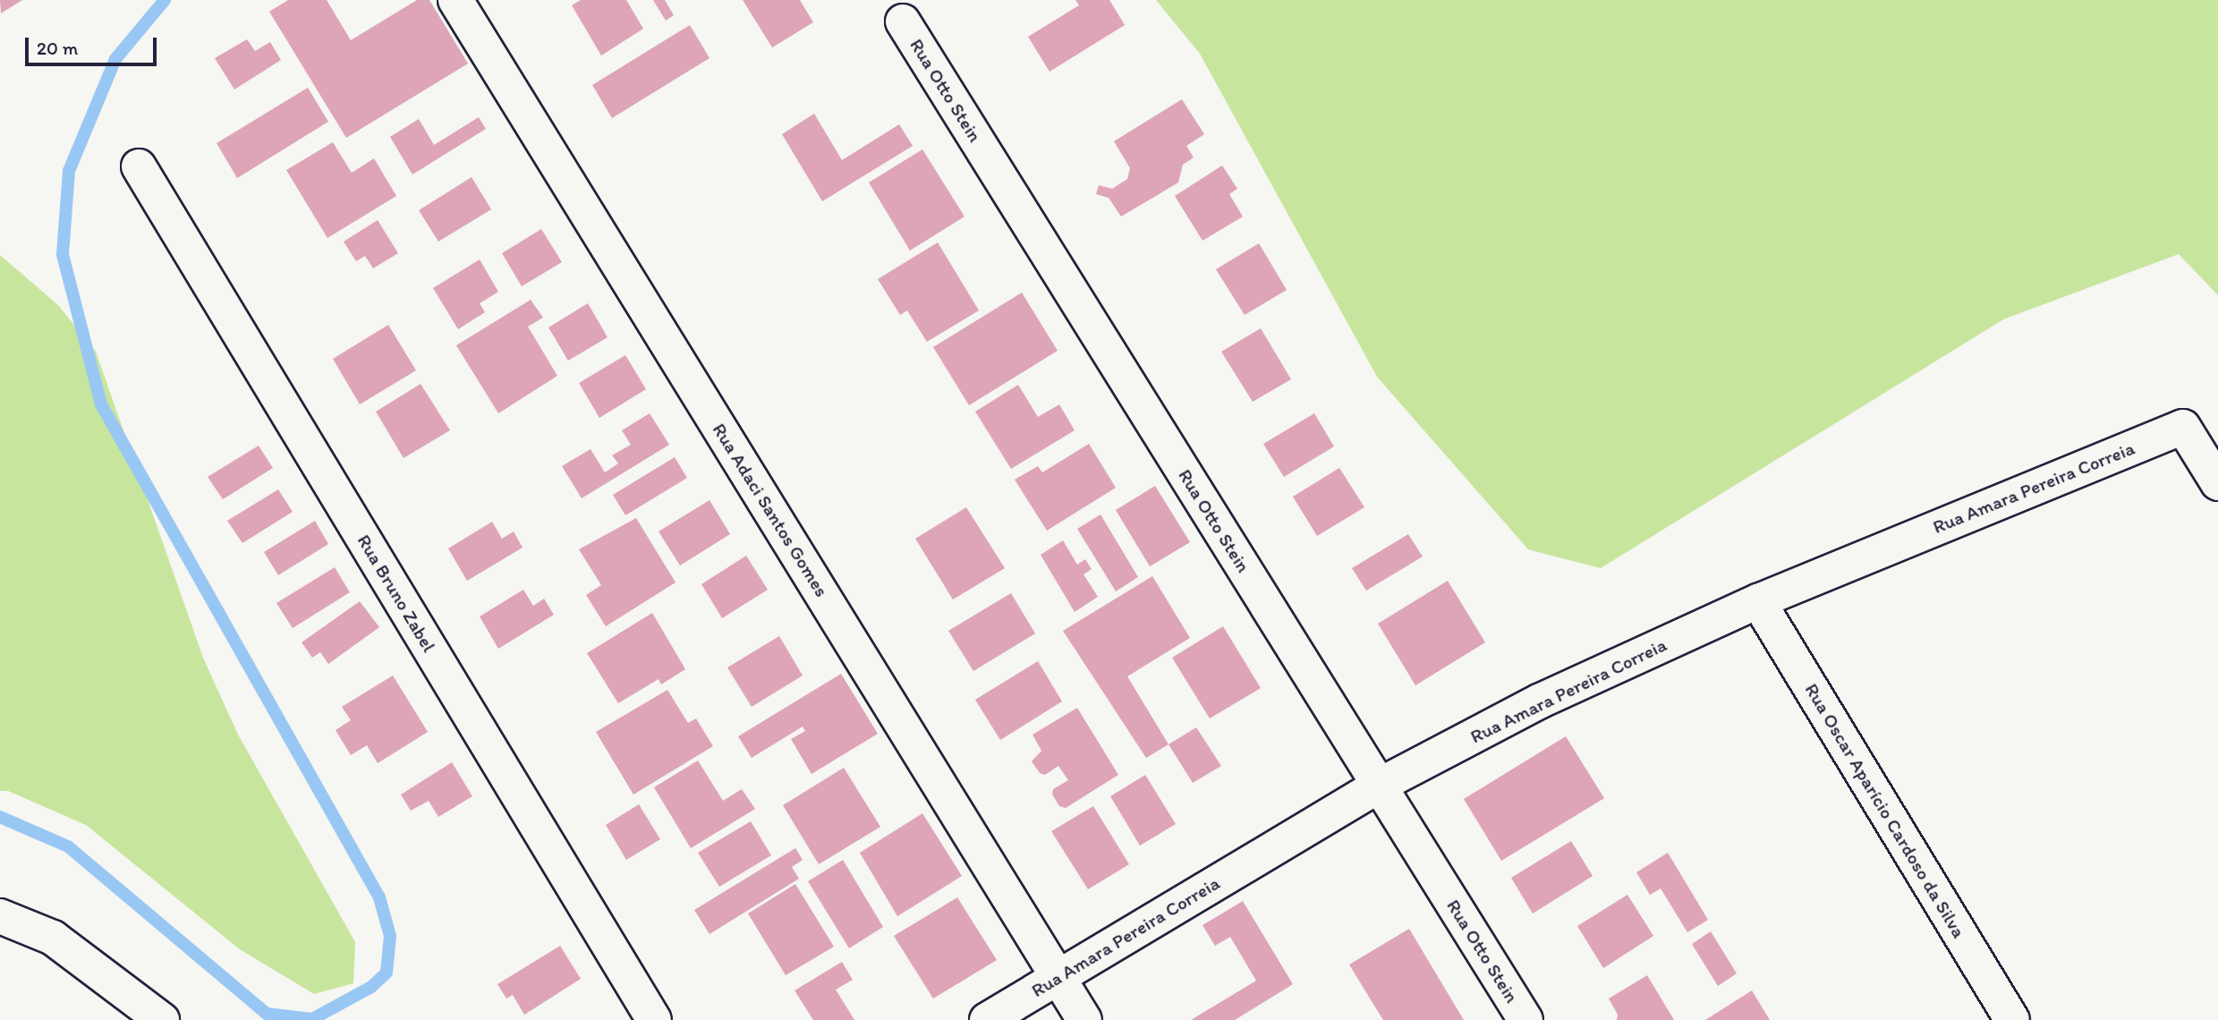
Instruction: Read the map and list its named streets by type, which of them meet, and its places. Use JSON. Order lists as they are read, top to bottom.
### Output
{
  "streets": {
    "street": [
      "Rua Otto Stein",
      "Rua Amara Pereira Correia",
      "Rua Adaci Santos Gomes",
      "Rua Bruno Zabel",
      "Rua Oscar Aparício Cardoso da Silva"
    ]
  },
  "crossings": [
    ["Rua Otto Stein", "Rua Amara Pereira Correia"],
    ["Rua Amara Pereira Correia", "Rua Adaci Santos Gomes"],
    ["Rua Amara Pereira Correia", "Rua Oscar Aparício Cardoso da Silva"]
  ],
  "scale_bar": "20 m"
}
